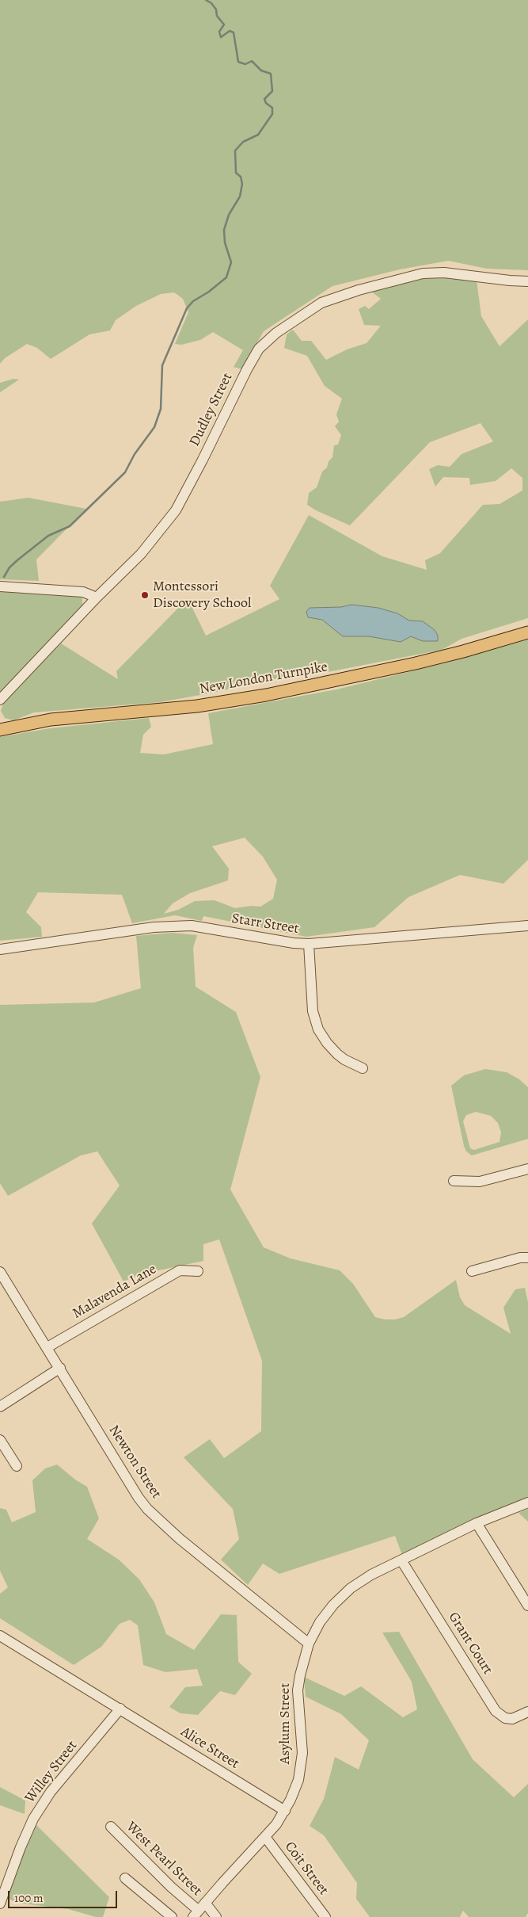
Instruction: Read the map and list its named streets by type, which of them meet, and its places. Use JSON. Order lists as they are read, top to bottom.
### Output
{
  "streets": {
    "main road": ["New London Turnpike"],
    "street": [
      "Dudley Street",
      "Starr Street",
      "Malavenda Lane",
      "Newton Street",
      "Grant Court",
      "Asylum Street",
      "Alice Street",
      "Willey Street",
      "West Pearl Street",
      "Coit Street"
    ]
  },
  "crossings": [
    ["Malavenda Lane", "Newton Street"],
    ["Newton Street", "Asylum Street"],
    ["Grant Court", "Asylum Street"],
    ["Asylum Street", "Alice Street"],
    ["Asylum Street", "West Pearl Street"],
    ["Asylum Street", "Coit Street"],
    ["Alice Street", "Willey Street"]
  ],
  "places": ["Montessori Discovery School"],
  "scale_bar": "100 m"
}
